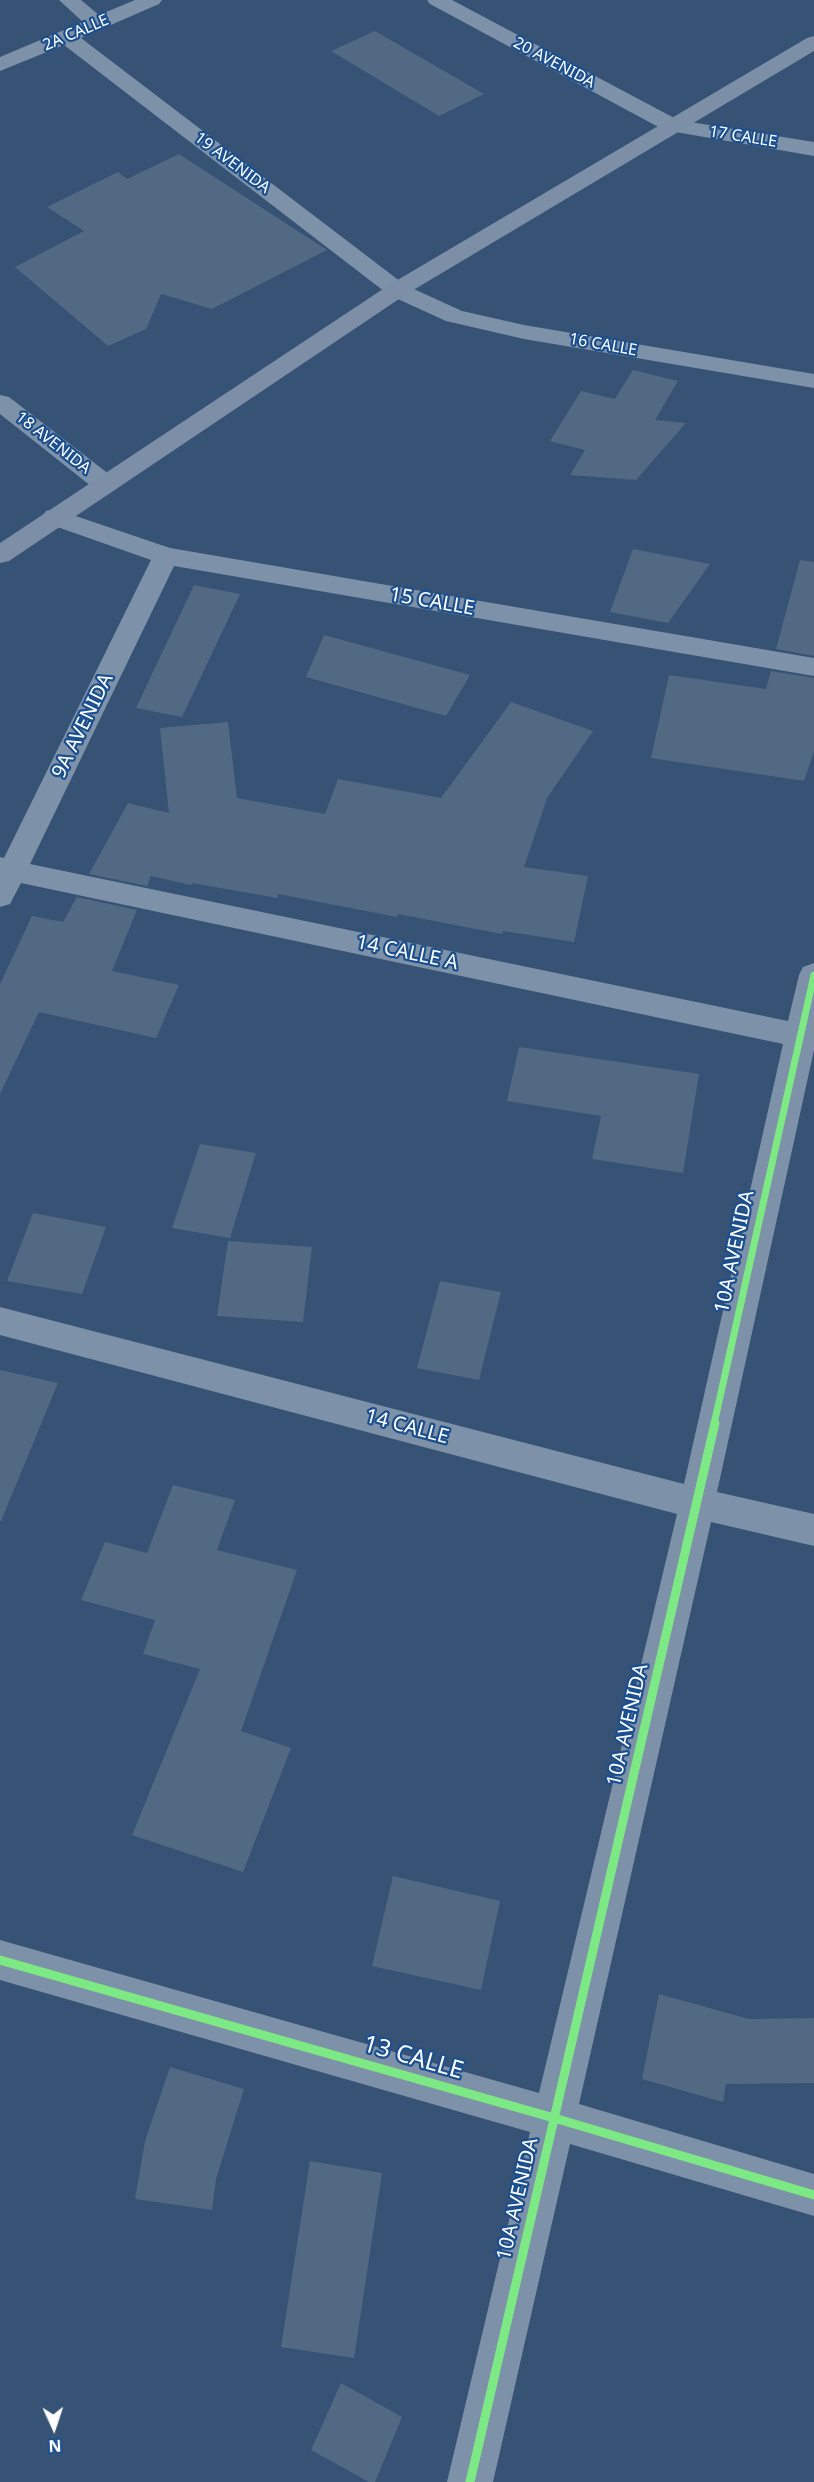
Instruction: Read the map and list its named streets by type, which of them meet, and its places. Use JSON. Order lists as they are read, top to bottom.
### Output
{
  "streets": {
    "street": [
      "2A CALLE",
      "20 AVENIDA",
      "17 CALLE",
      "19 AVENIDA",
      "16 CALLE",
      "18 AVENIDA",
      "15 CALLE",
      "9A AVENIDA",
      "14 CALLE A",
      "10A AVENIDA",
      "14 CALLE",
      "13 CALLE"
    ]
  },
  "crossings": [
    ["2A CALLE", "19 AVENIDA"],
    ["20 AVENIDA", "17 CALLE"],
    ["19 AVENIDA", "16 CALLE"],
    ["15 CALLE", "9A AVENIDA"],
    ["9A AVENIDA", "14 CALLE A"],
    ["14 CALLE A", "10A AVENIDA"],
    ["10A AVENIDA", "14 CALLE"],
    ["10A AVENIDA", "13 CALLE"]
  ],
  "north": "bottom"
}
